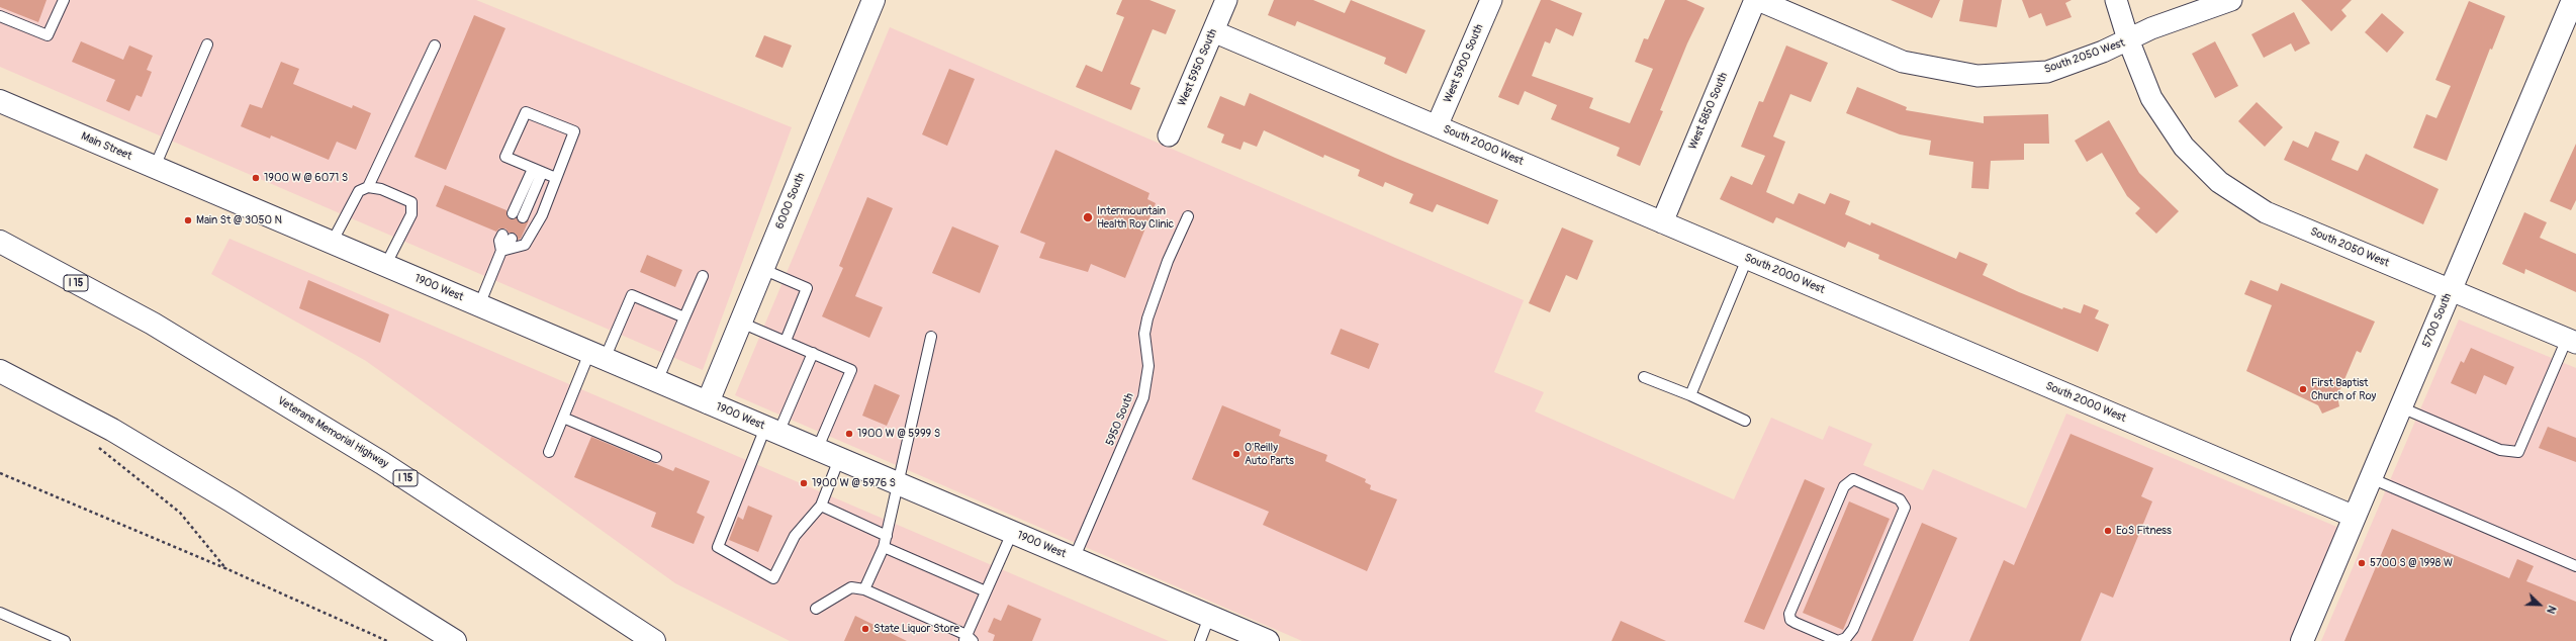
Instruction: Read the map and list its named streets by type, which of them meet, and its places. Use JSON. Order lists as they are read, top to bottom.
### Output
{
  "streets": {
    "main road": [
      "Main Street",
      "6000 South",
      "I 15",
      "1900 West",
      "5700 South",
      "Veterans Memorial Highway"
    ],
    "street": [
      "South 2050 West",
      "West 5900 South",
      "West 5950 South",
      "West 5850 South",
      "South 2000 West"
    ],
    "lane": ["5950 South"]
  },
  "crossings": [
    ["South 2050 West", "5700 South"],
    ["West 5900 South", "South 2000 West"],
    ["West 5950 South", "South 2000 West"],
    ["West 5850 South", "South 2000 West"],
    ["South 2000 West", "5700 South"],
    ["Main Street", "1900 West"],
    ["6000 South", "1900 West"],
    ["1900 West", "5950 South"]
  ],
  "places": [
    "1900 W @ 6071 S",
    "Intermountain Health Roy Clinic",
    "Main St @ 3050 N",
    "First Baptist Church of Roy",
    "1900 W @ 5999 S",
    "O'Reilly Auto Parts",
    "1900 W @ 5976 S",
    "EoS Fitness",
    "5700 S @ 1998 W",
    "State Liquor Store"
  ],
  "north": "bottom right"
}
